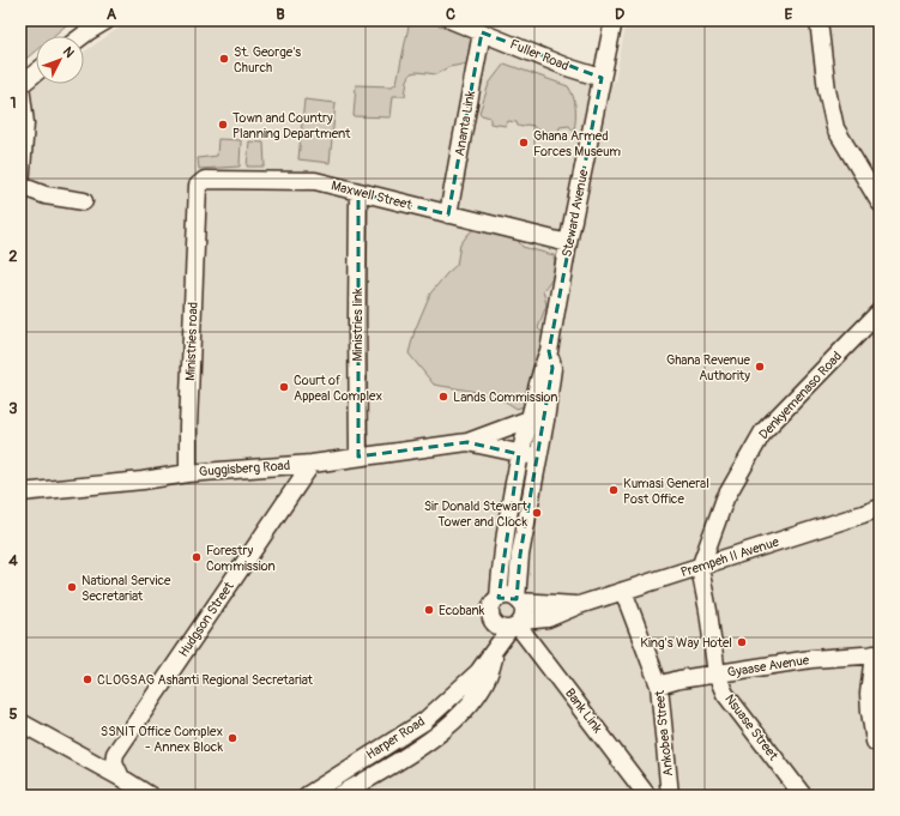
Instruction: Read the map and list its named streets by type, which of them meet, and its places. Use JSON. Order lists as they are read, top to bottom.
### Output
{
  "streets": {
    "street": [
      "Fuller Road",
      "Ananta Link",
      "Maxwell Street",
      "Steward Avenue",
      "Ministries link",
      "Ministries road",
      "Denkyemenaso Road",
      "Guggisberg Road",
      "Prempeh II Avenue",
      "Hudgson Street",
      "Gyaase Avenue",
      "Bank Link",
      "Nsuase Street",
      "Ankobea Street",
      "Harper Road"
    ]
  },
  "crossings": [
    ["Fuller Road", "Ananta Link"],
    ["Fuller Road", "Steward Avenue"],
    ["Ananta Link", "Maxwell Street"],
    ["Maxwell Street", "Steward Avenue"],
    ["Maxwell Street", "Ministries link"],
    ["Maxwell Street", "Ministries road"],
    ["Steward Avenue", "Guggisberg Road"],
    ["Steward Avenue", "Prempeh II Avenue"],
    ["Steward Avenue", "Bank Link"],
    ["Steward Avenue", "Harper Road"],
    ["Ministries link", "Guggisberg Road"],
    ["Ministries road", "Guggisberg Road"],
    ["Denkyemenaso Road", "Prempeh II Avenue"],
    ["Denkyemenaso Road", "Nsuase Street"],
    ["Guggisberg Road", "Hudgson Street"],
    ["Prempeh II Avenue", "Bank Link"],
    ["Prempeh II Avenue", "Nsuase Street"],
    ["Prempeh II Avenue", "Ankobea Street"],
    ["Prempeh II Avenue", "Harper Road"],
    ["Gyaase Avenue", "Nsuase Street"],
    ["Gyaase Avenue", "Ankobea Street"],
    ["Bank Link", "Harper Road"]
  ],
  "places": [
    "St. George's Church",
    "Town and Country Planning Department",
    "Ghana Armed Forces Museum",
    "Ghana Revenue Authority",
    "Court of Appeal Complex",
    "Lands Commission",
    "Kumasi General Post Office",
    "Sir Donald Stewart Tower and Clock",
    "Forestry Commission",
    "National Service Secretariat",
    "Ecobank",
    "King's Way Hotel",
    "CLOGSAG Ashanti Regional Secretariat",
    "SSNIT Office Complex - Annex Block"
  ],
  "north": "top right",
  "grid": {
    "columns": [
      "A",
      "B",
      "C",
      "D",
      "E"
    ],
    "rows": [
      "1",
      "2",
      "3",
      "4",
      "5"
    ]
  }
}
